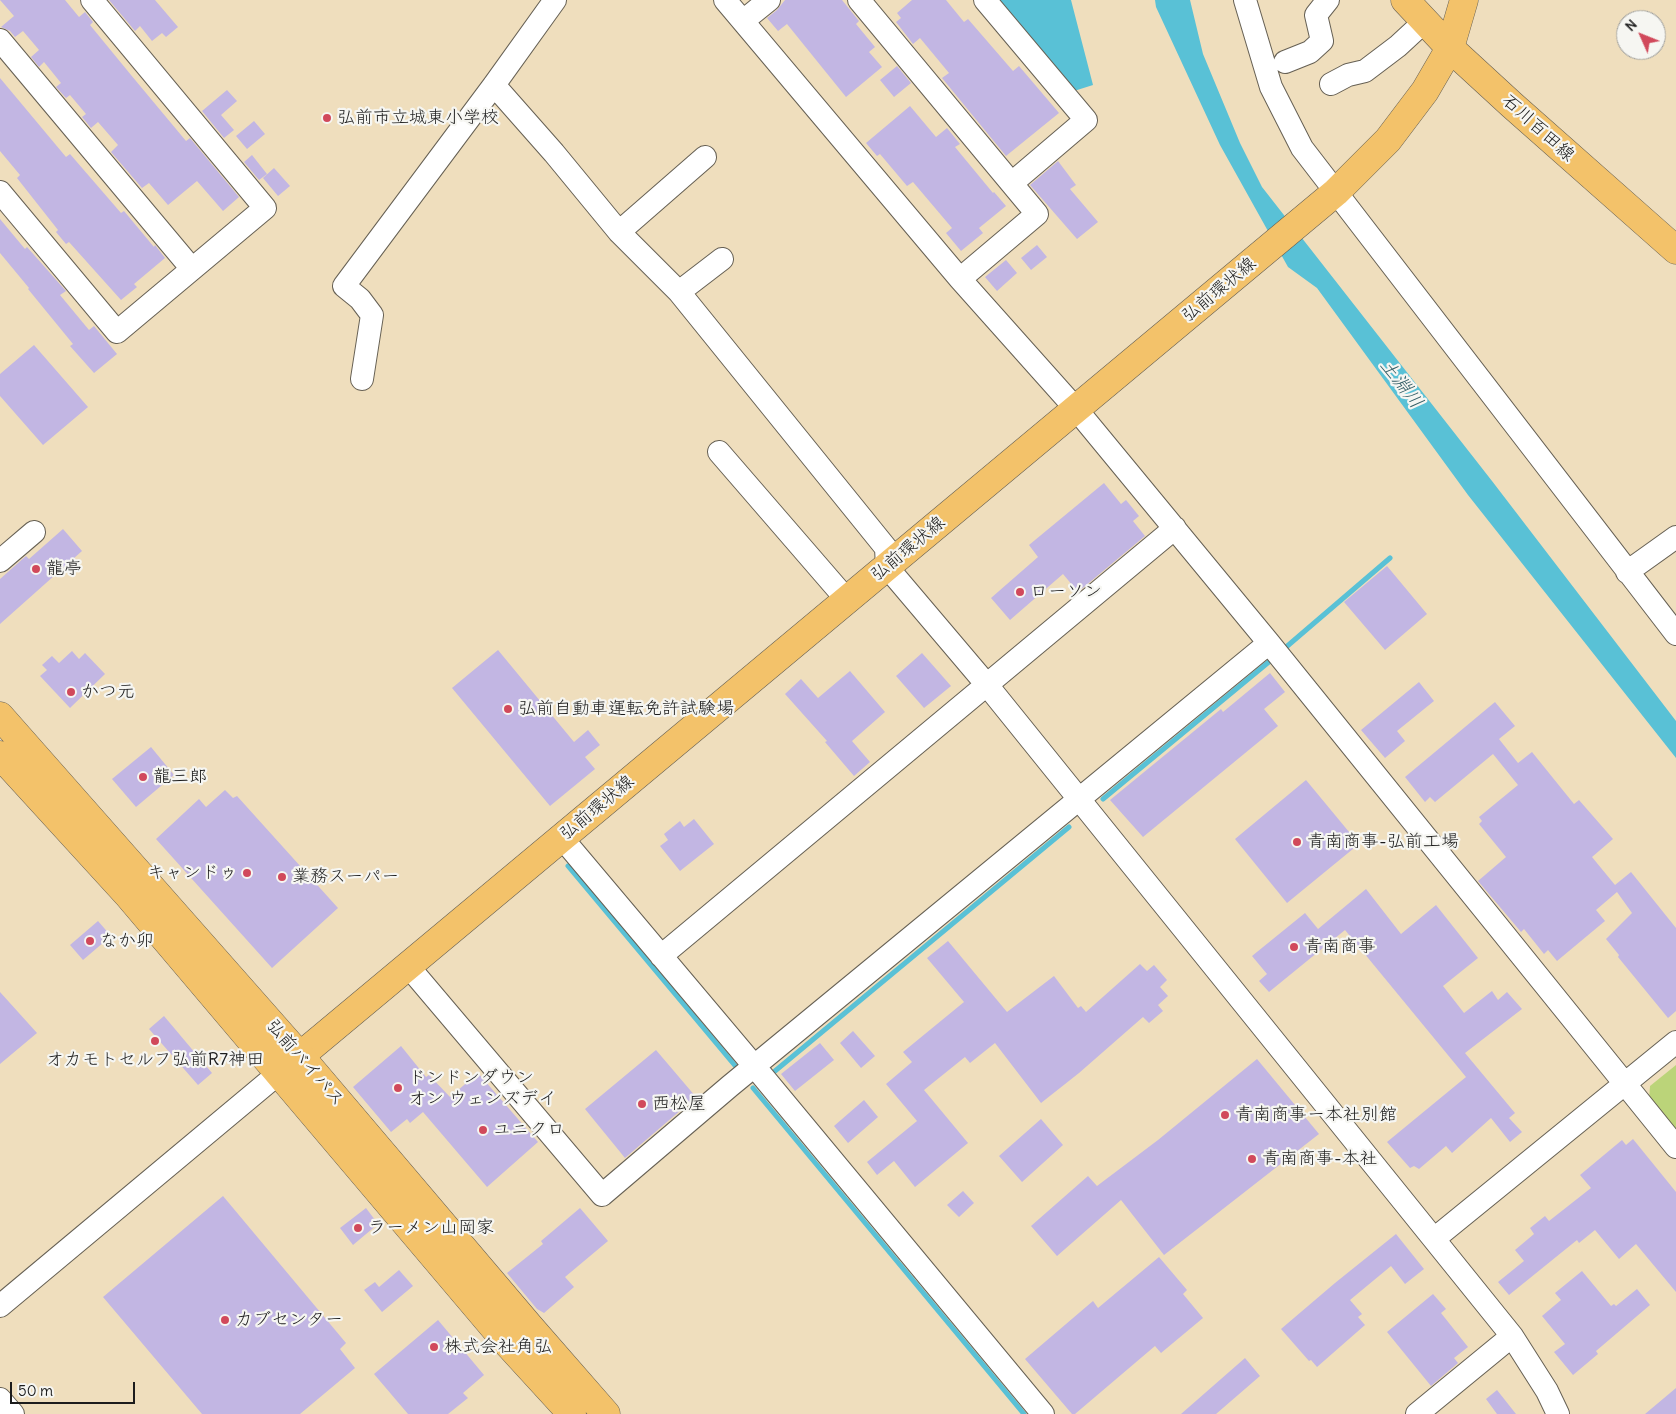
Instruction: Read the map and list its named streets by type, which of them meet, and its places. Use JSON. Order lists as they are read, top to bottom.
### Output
{
  "streets": {
    "main road": ["石川百田線", "弘前環状線", "弘前バイパス"]
  },
  "crossings": [
    ["石川百田線", "弘前環状線"],
    ["弘前環状線", "弘前バイパス"]
  ],
  "water": ["土淵川"],
  "places": [
    "弘前市立城東小学校",
    "龍亭",
    "ローソン",
    "かつ元",
    "弘前自動車運転免許試験場",
    "龍三郎",
    "青南商事-弘前工場",
    "キャンドゥ",
    "業務スーパー",
    "なか卯",
    "青南商事",
    "オカモトセルフ弘前R7神田",
    "ドンドンダウン オン ウェンズデイ",
    "西松屋",
    "青南商事ー本社別館",
    "ユニクロ",
    "青南商事-本社",
    "ラーメン山岡家",
    "カブセンター",
    "株式会社角弘"
  ],
  "scale_bar": "50 m",
  "north": "top left"
}
